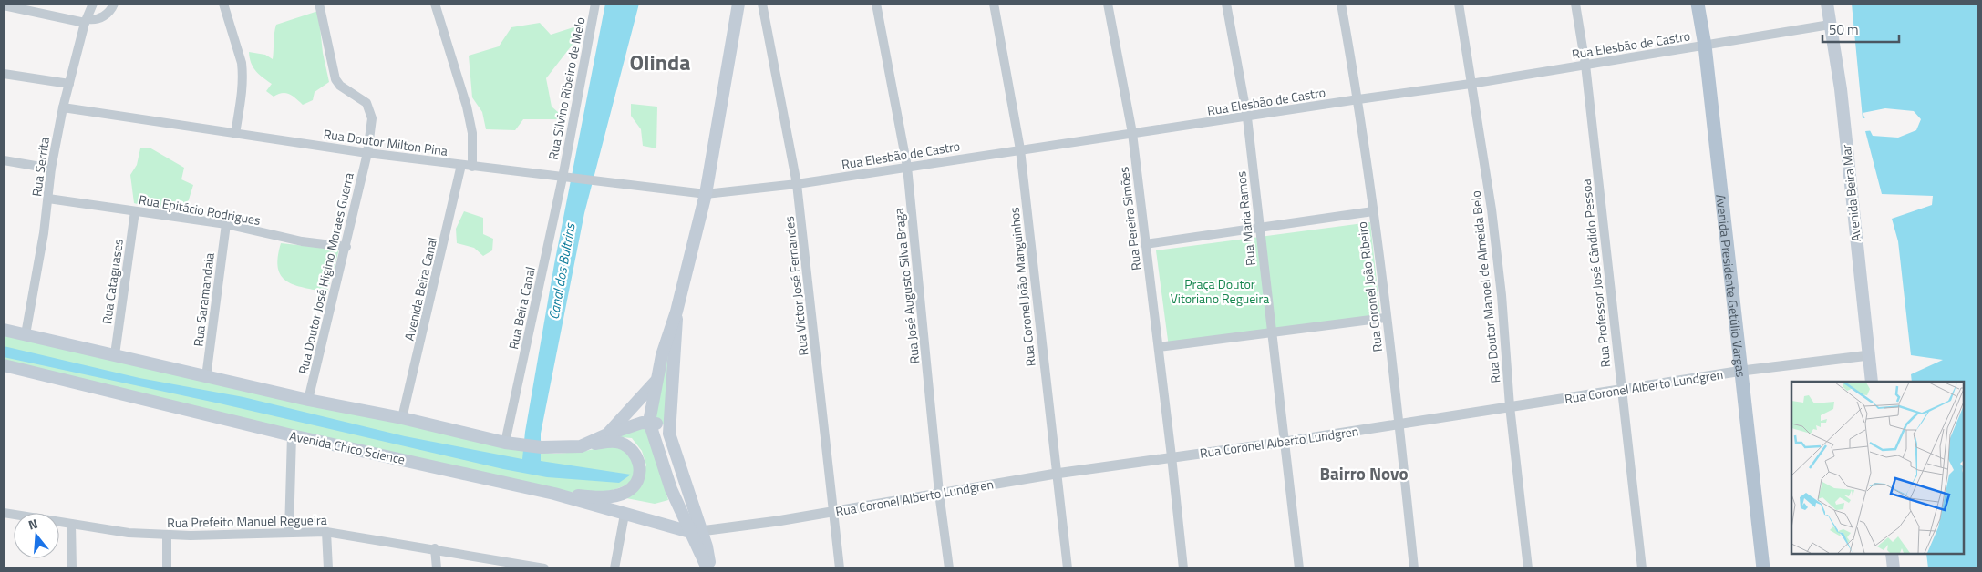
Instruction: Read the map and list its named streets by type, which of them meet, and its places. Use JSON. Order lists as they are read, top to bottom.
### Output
{
  "streets": {
    "main road": ["Avenida Beira Mar", "Avenida Presidente Getúlio Vargas", "Avenida Chico Science"],
    "street": [
      "Rua Elesbão de Castro",
      "Rua Silvino Ribeiro de Melo",
      "Rua Doutor Milton Pina",
      "Rua Serrita",
      "Rua Epitácio Rodrigues",
      "Rua Pereira Simões",
      "Rua Maria Ramos",
      "Rua Doutor José Higino Moraes Guerra",
      "Rua Professor José Cândido Pessoa",
      "Rua Cataguases",
      "Rua Victor José Fernandes",
      "Rua José Augusto Silva Braga",
      "Rua Coronel João Manguinhos",
      "Rua Coronel João Ribeiro",
      "Rua Doutor Manoel de Almeida Belo",
      "Avenida Beira Canal",
      "Rua Saramandaia",
      "Rua Beira Canal",
      "Rua Coronel Alberto Lundgren",
      "Rua Prefeito Manuel Regueira"
    ]
  },
  "crossings": [
    ["Rua Elesbão de Castro", "Rua Doutor Milton Pina"],
    ["Rua Elesbão de Castro", "Avenida Beira Mar"],
    ["Rua Elesbão de Castro", "Rua Pereira Simões"],
    ["Rua Elesbão de Castro", "Rua Maria Ramos"],
    ["Rua Elesbão de Castro", "Rua Professor José Cândido Pessoa"],
    ["Rua Elesbão de Castro", "Rua Victor José Fernandes"],
    ["Rua Elesbão de Castro", "Rua José Augusto Silva Braga"],
    ["Rua Elesbão de Castro", "Avenida Presidente Getúlio Vargas"],
    ["Rua Elesbão de Castro", "Rua Coronel João Manguinhos"],
    ["Rua Elesbão de Castro", "Rua Coronel João Ribeiro"],
    ["Rua Elesbão de Castro", "Rua Doutor Manoel de Almeida Belo"],
    ["Rua Silvino Ribeiro de Melo", "Rua Doutor Milton Pina"],
    ["Rua Silvino Ribeiro de Melo", "Rua Beira Canal"],
    ["Rua Doutor Milton Pina", "Rua Serrita"],
    ["Rua Doutor Milton Pina", "Rua Doutor José Higino Moraes Guerra"],
    ["Rua Doutor Milton Pina", "Avenida Beira Canal"],
    ["Rua Doutor Milton Pina", "Rua Beira Canal"],
    ["Rua Serrita", "Rua Epitácio Rodrigues"],
    ["Avenida Beira Mar", "Rua Coronel Alberto Lundgren"],
    ["Rua Epitácio Rodrigues", "Rua Doutor José Higino Moraes Guerra"],
    ["Rua Epitácio Rodrigues", "Rua Cataguases"],
    ["Rua Epitácio Rodrigues", "Rua Saramandaia"],
    ["Rua Pereira Simões", "Rua Coronel Alberto Lundgren"],
    ["Rua Maria Ramos", "Rua Coronel Alberto Lundgren"],
    ["Rua Professor José Cândido Pessoa", "Rua Coronel Alberto Lundgren"],
    ["Rua Victor José Fernandes", "Rua Coronel Alberto Lundgren"],
    ["Rua José Augusto Silva Braga", "Rua Coronel Alberto Lundgren"],
    ["Avenida Presidente Getúlio Vargas", "Rua Coronel Alberto Lundgren"],
    ["Rua Coronel João Manguinhos", "Rua Coronel Alberto Lundgren"],
    ["Rua Coronel João Ribeiro", "Rua Coronel Alberto Lundgren"],
    ["Rua Doutor Manoel de Almeida Belo", "Rua Coronel Alberto Lundgren"],
    ["Rua Coronel Alberto Lundgren", "Avenida Chico Science"]
  ],
  "districts": ["Olinda", "Bairro Novo"],
  "water": ["Canal dos Bultrins"],
  "parks": ["Praça Doutor Vitoriano Regueira"],
  "scale_bar": "50 m",
  "north": "top"
}
